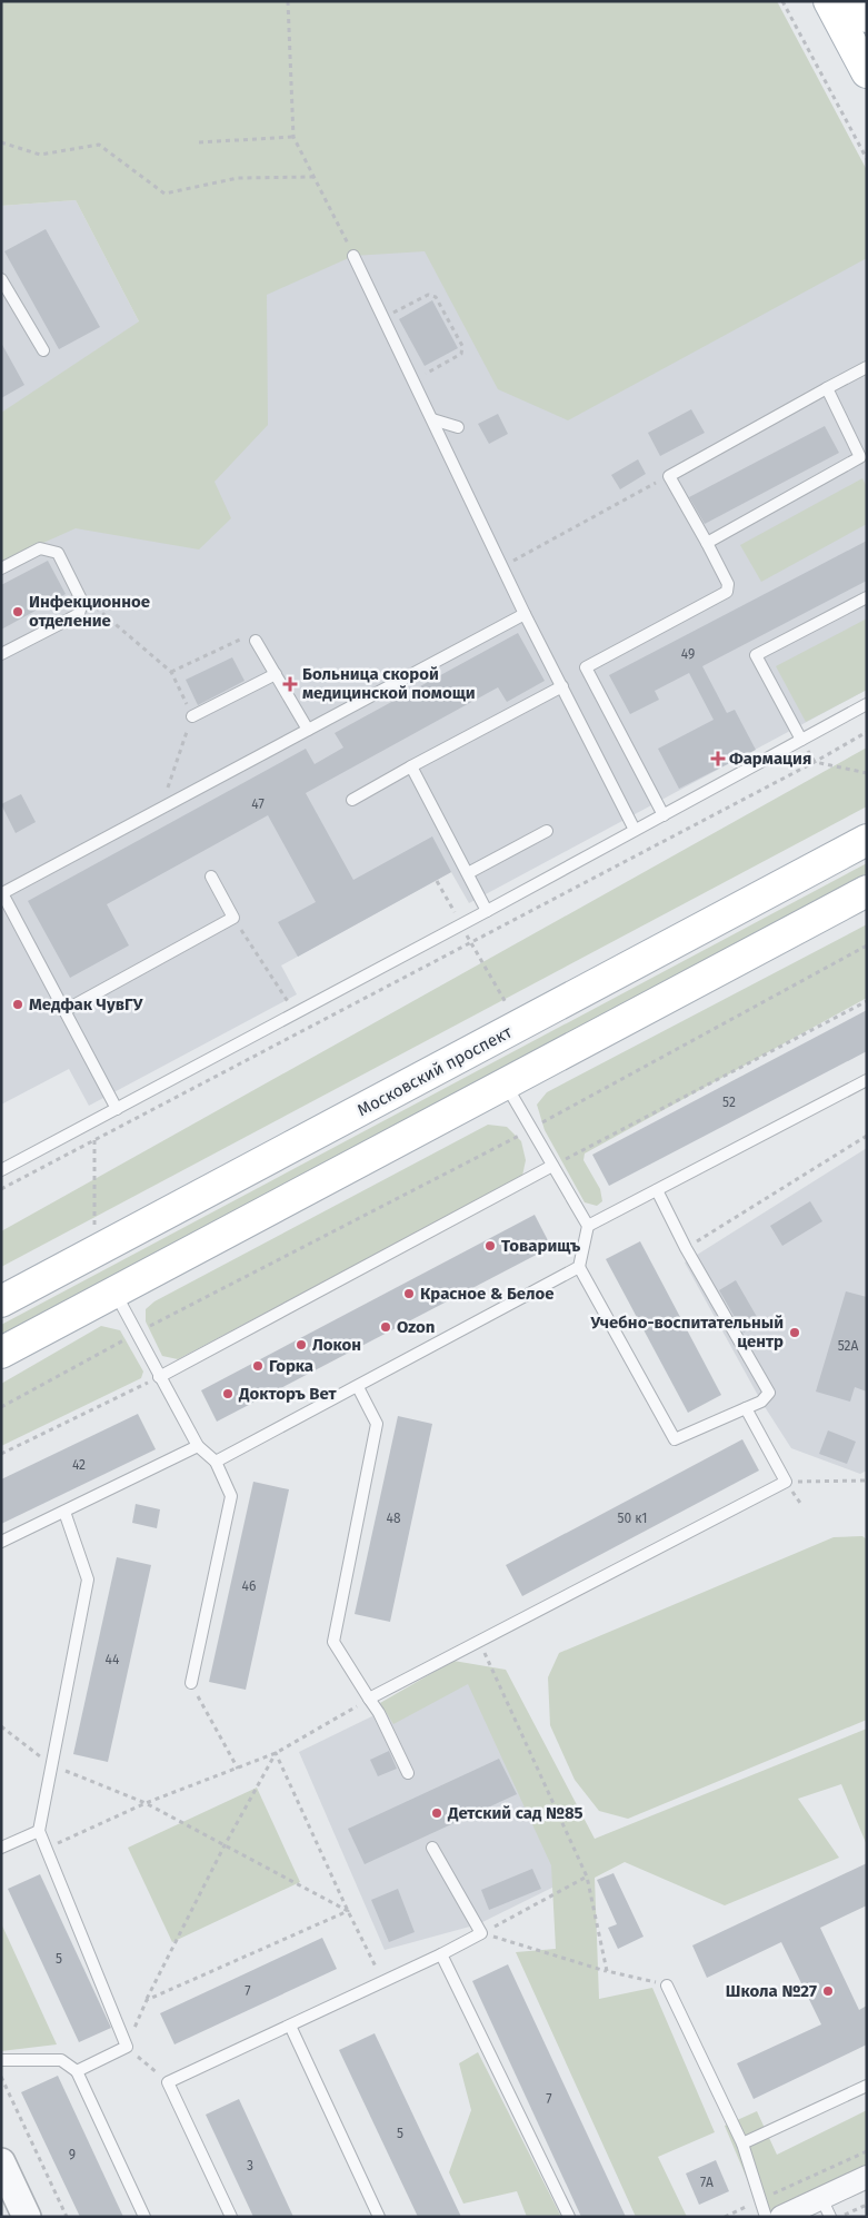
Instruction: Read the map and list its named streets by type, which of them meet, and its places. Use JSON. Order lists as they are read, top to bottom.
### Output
{
  "streets": {
    "main road": ["Московский проспект"]
  },
  "places": {
    "other": [
      "Инфекционное отделение",
      "Медфак ЧувГУ",
      "Товарищъ",
      "Красное & Белое",
      "Ozon",
      "Учебно-воспитательный центр",
      "Локон",
      "Горка",
      "Докторъ Вет",
      "Детский сад №85",
      "Школа №27"
    ],
    "health": ["Больница скорой медицинской помощи", "Фармация"]
  },
  "house_numbers": [
    "49",
    "47",
    "52",
    "52А",
    "42",
    "48",
    "50 к1",
    "46",
    "44",
    "5",
    "7",
    "7",
    "5",
    "9",
    "3",
    "7А"
  ]
}
